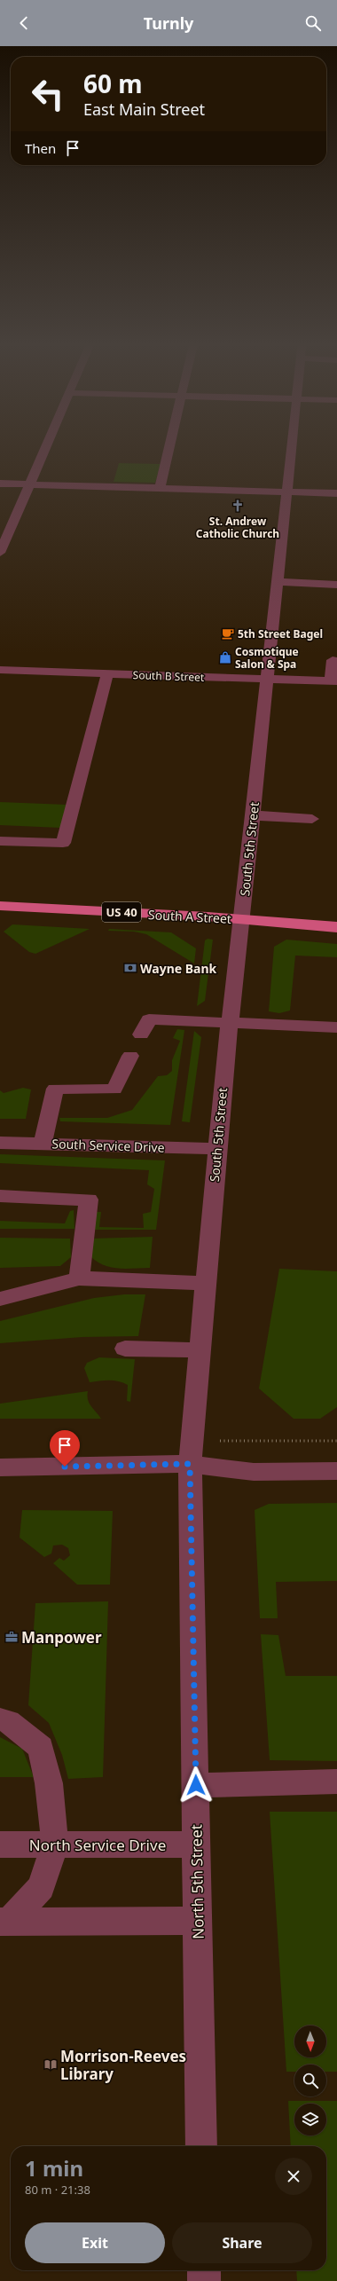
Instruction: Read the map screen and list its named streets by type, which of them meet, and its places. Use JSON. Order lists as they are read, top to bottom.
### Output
{
  "streets": {
    "main road": ["US 40", "South A Street"],
    "street": [
      "South B Street",
      "South 5th Street",
      "South Service Drive",
      "North Service Drive",
      "North 5th Street"
    ]
  },
  "crossings": [
    ["South B Street", "South 5th Street"],
    ["South 5th Street", "South A Street"],
    ["South 5th Street", "South Service Drive"],
    ["South 5th Street", "North 5th Street"],
    ["North Service Drive", "North 5th Street"]
  ],
  "places": {
    "church": ["St. Andrew Catholic Church"],
    "cafe": ["5th Street Bagel"],
    "shop": ["Cosmotique Salon & Spa"],
    "bank": ["Wayne Bank"],
    "office": ["Manpower"],
    "library": ["Morrison-Reeves Library"]
  },
  "north": "bottom",
  "page": {
    "header": "Turnly",
    "turn": ["60 m", "East Main Street"],
    "then": "Then",
    "heading": ["1 min", "80 m · 21:38"],
    "buttons": ["Exit", "Share"]
  }
}
